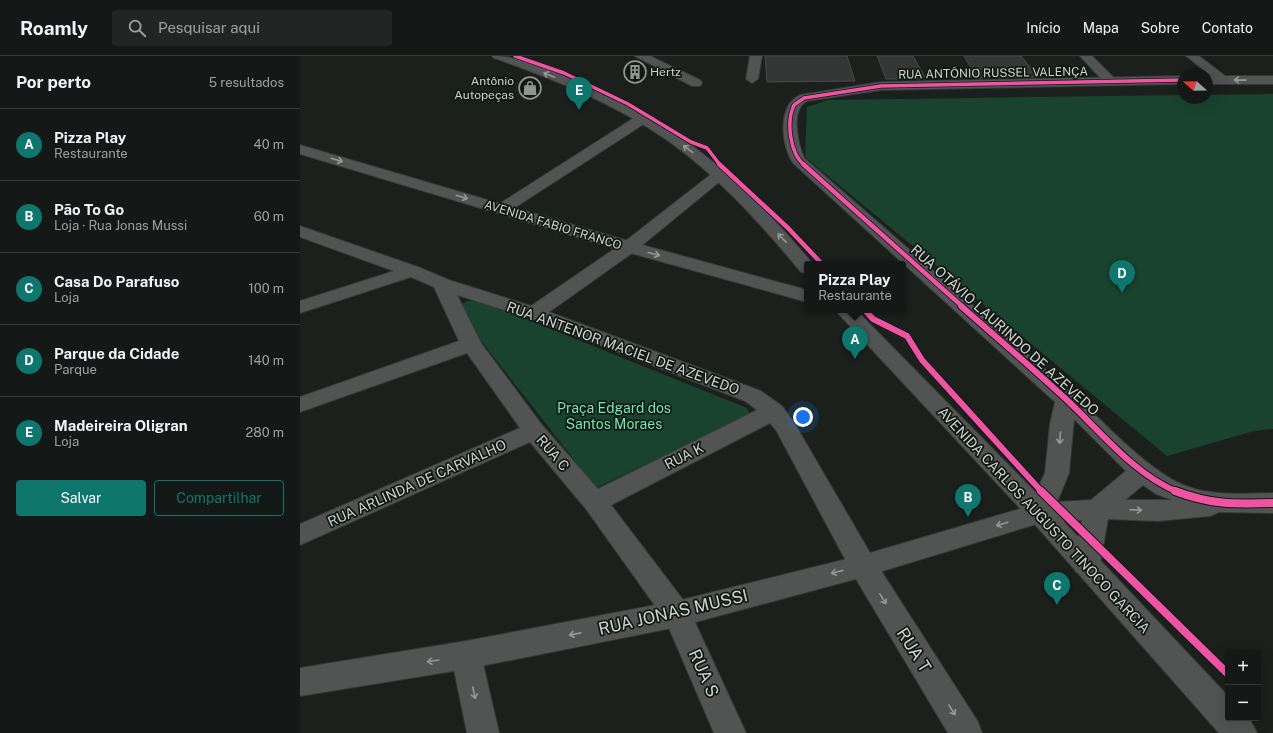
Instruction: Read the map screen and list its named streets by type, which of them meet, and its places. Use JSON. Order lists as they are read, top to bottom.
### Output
{
  "streets": {
    "street": [
      "RUA ANTÔNIO RUSSEL VALENÇA",
      "AVENIDA FABIO FRANCO",
      "RUA OTÁVIO LAURINDO DE AZEVEDO",
      "RUA ANTENOR MACIEL DE AZEVEDO",
      "RUA C",
      "RUA K",
      "RUA ARLINDA DE CARVALHO",
      "AVENIDA CARLOS AUGUSTO TINOCO GARCIA",
      "RUA JONAS MUSSI",
      "RUA T",
      "RUA S"
    ]
  },
  "crossings": [
    ["RUA ANTÔNIO RUSSEL VALENÇA", "RUA OTÁVIO LAURINDO DE AZEVEDO"],
    ["RUA OTÁVIO LAURINDO DE AZEVEDO", "RUA JONAS MUSSI"],
    ["RUA ANTENOR MACIEL DE AZEVEDO", "RUA C"],
    ["RUA ANTENOR MACIEL DE AZEVEDO", "RUA K"],
    ["RUA ANTENOR MACIEL DE AZEVEDO", "RUA JONAS MUSSI"],
    ["RUA ANTENOR MACIEL DE AZEVEDO", "RUA T"],
    ["RUA C", "RUA K"],
    ["RUA C", "RUA ARLINDA DE CARVALHO"],
    ["RUA C", "RUA JONAS MUSSI"],
    ["RUA C", "RUA S"],
    ["AVENIDA CARLOS AUGUSTO TINOCO GARCIA", "RUA JONAS MUSSI"],
    ["RUA JONAS MUSSI", "RUA T"],
    ["RUA JONAS MUSSI", "RUA S"]
  ],
  "one_way": ["RUA T"],
  "parks": ["Praça Edgard dos Santos Moraes"],
  "places": {
    "building": ["Hertz"],
    "shop": ["Antônio Autopeças"]
  },
  "north": "left",
  "page": {
    "header": "Roamly",
    "search": "Pesquisar aqui",
    "nav": [
      "Início",
      "Mapa",
      "Sobre",
      "Contato"
    ],
    "heading": ["Por perto", "5 resultados"],
    "pins": [
      "E",
      "D",
      "A",
      "B",
      "C"
    ],
    "list": [
      {
        "mark": "A",
        "name": "Pizza Play",
        "note": "Restaurante",
        "value": "40 m"
      },
      {
        "mark": "B",
        "name": "Pão To Go",
        "note": "Loja · Rua Jonas Mussi",
        "value": "60 m"
      },
      {
        "mark": "C",
        "name": "Casa Do Parafuso",
        "note": "Loja",
        "value": "100 m"
      },
      {
        "mark": "D",
        "name": "Parque da Cidade",
        "note": "Parque",
        "value": "140 m"
      },
      {
        "mark": "E",
        "name": "Madeireira Oligran",
        "note": "Loja",
        "value": "280 m"
      }
    ],
    "popup": ["Pizza Play", "Restaurante"],
    "buttons": ["Salvar", "Compartilhar"],
    "map_buttons": ["+", "−"]
  }
}
